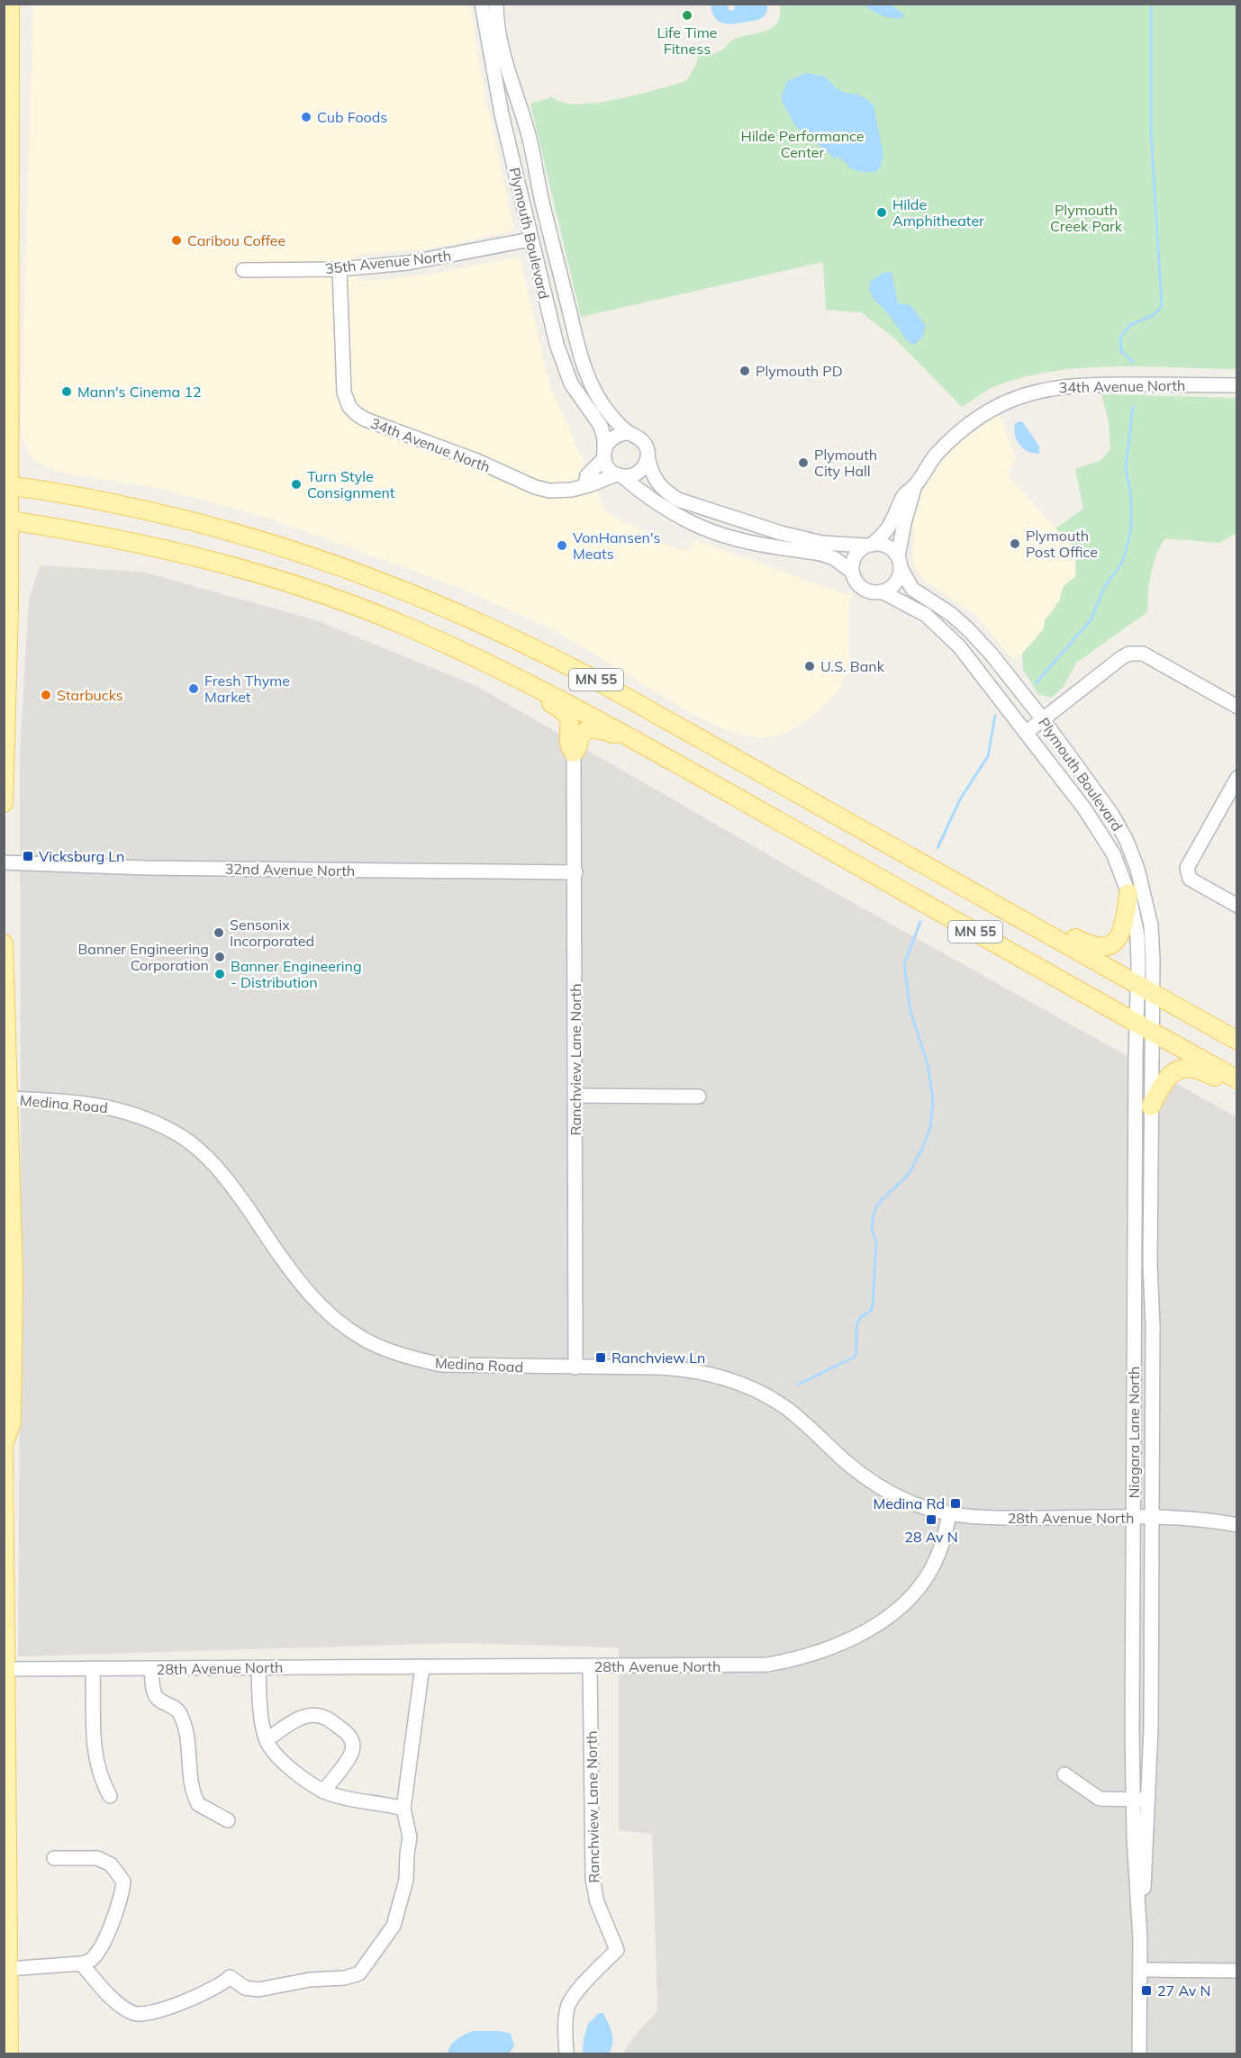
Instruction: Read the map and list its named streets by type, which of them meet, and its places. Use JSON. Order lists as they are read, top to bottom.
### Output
{
  "streets": {
    "main road": ["MN 55"],
    "street": [
      "Plymouth Boulevard",
      "35th Avenue North",
      "34th Avenue North",
      "32nd Avenue North",
      "Ranchview Lane North",
      "Medina Road",
      "Niagara Lane North",
      "28th Avenue North"
    ]
  },
  "crossings": [
    ["Plymouth Boulevard", "35th Avenue North"],
    ["Plymouth Boulevard", "34th Avenue North"],
    ["Plymouth Boulevard", "MN 55"],
    ["Plymouth Boulevard", "Niagara Lane North"],
    ["35th Avenue North", "34th Avenue North"],
    ["MN 55", "Niagara Lane North"],
    ["32nd Avenue North", "Ranchview Lane North"],
    ["Ranchview Lane North", "Medina Road"],
    ["Ranchview Lane North", "28th Avenue North"],
    ["Medina Road", "28th Avenue North"],
    ["Niagara Lane North", "28th Avenue North"]
  ],
  "parks": ["Hilde Performance Center", "Plymouth Creek Park"],
  "places": {
    "other": [
      "Life Time Fitness",
      "Cub Foods",
      "Hilde Amphitheater",
      "Caribou Coffee",
      "Plymouth PD",
      "Mann's Cinema 12",
      "Plymouth City Hall",
      "Turn Style Consignment",
      "Plymouth Post Office",
      "VonHansen's Meats",
      "U.S. Bank",
      "Fresh Thyme Market",
      "Starbucks",
      "Sensonix Incorporated",
      "Banner Engineering Corporation",
      "Banner Engineering - Distribution"
    ],
    "transit": [
      "Vicksburg Ln",
      "Ranchview Ln",
      "Medina Rd",
      "28 Av N",
      "27 Av N"
    ]
  }
}
